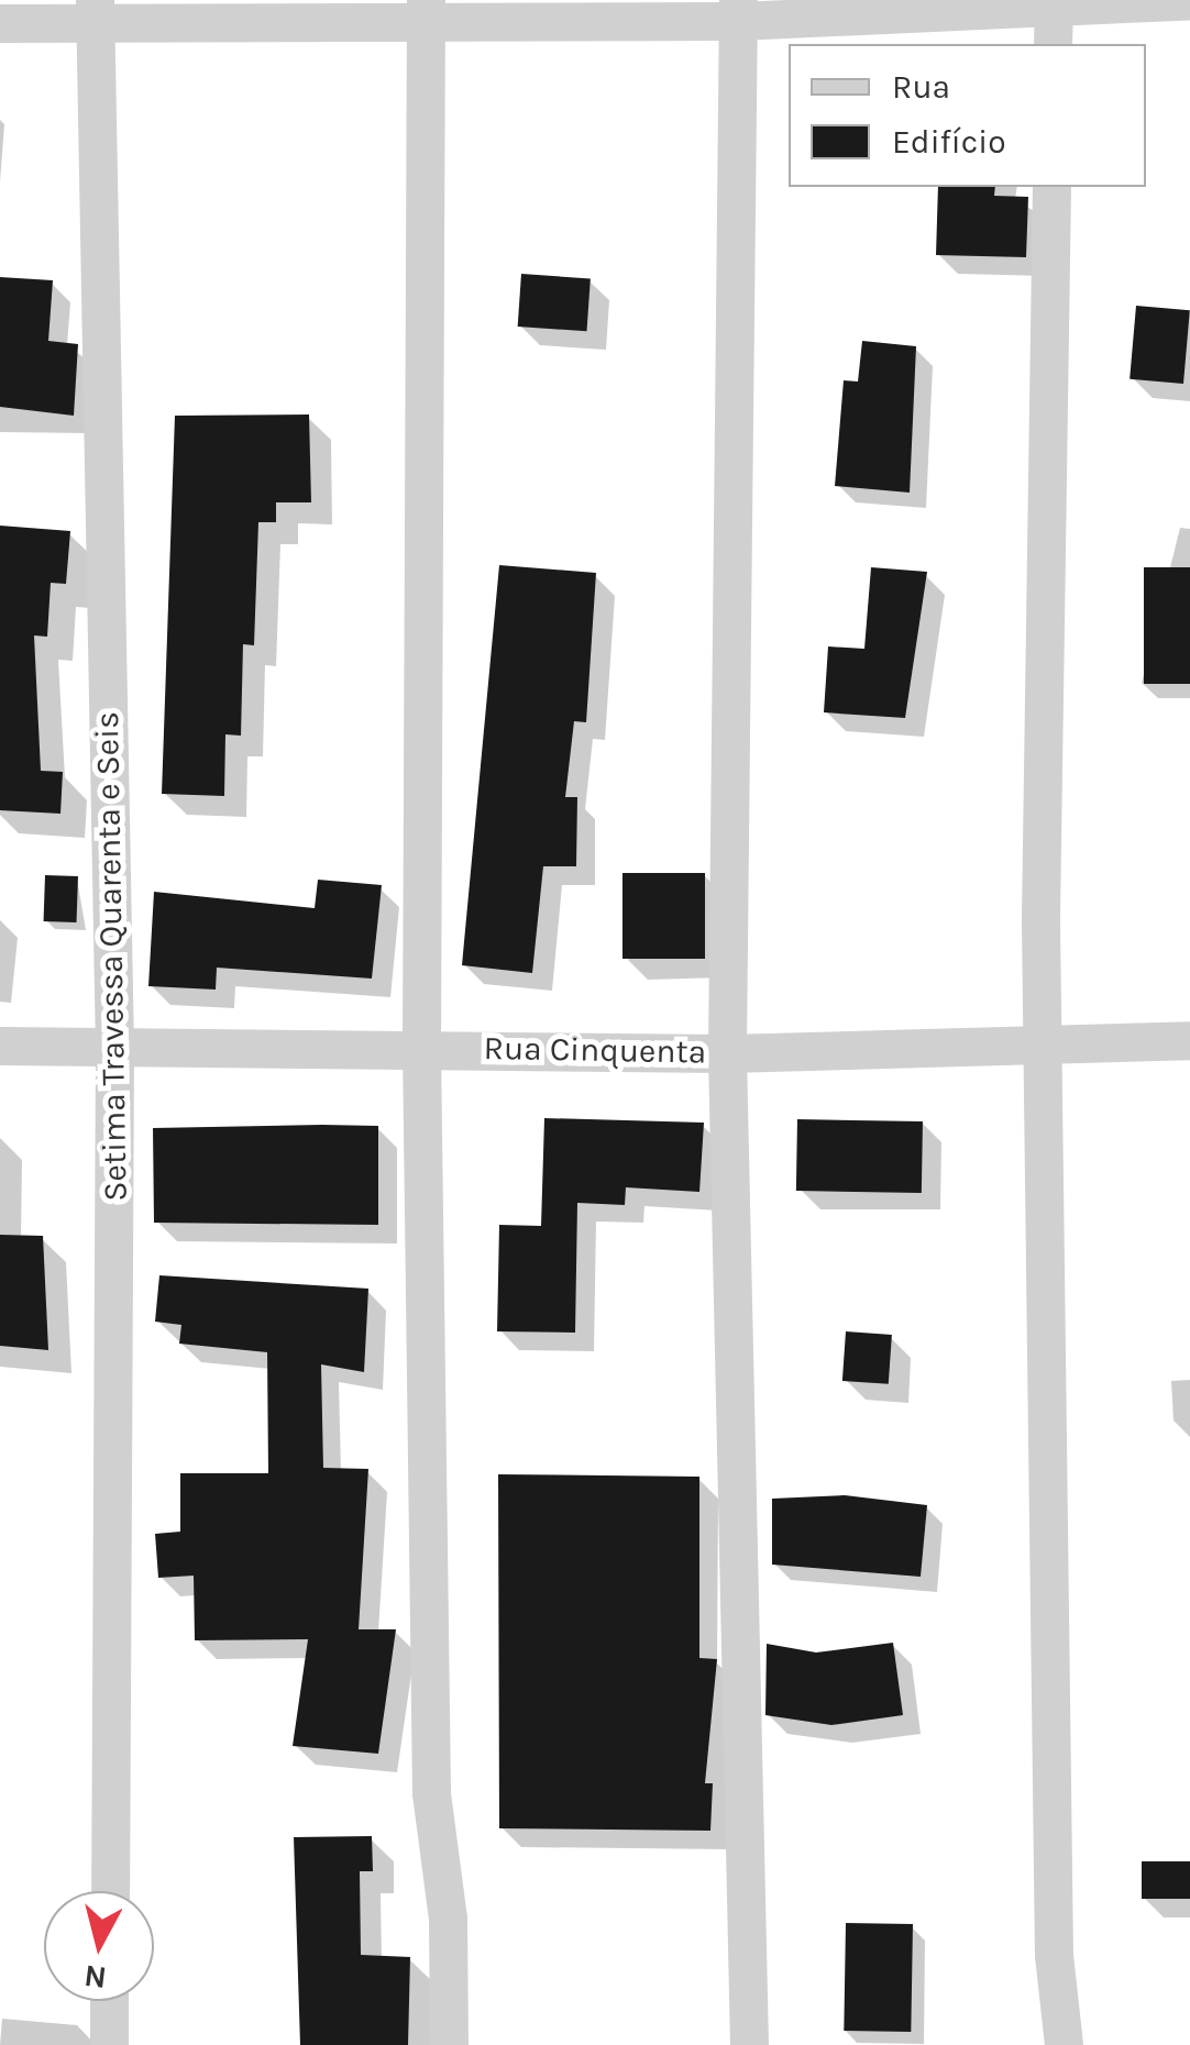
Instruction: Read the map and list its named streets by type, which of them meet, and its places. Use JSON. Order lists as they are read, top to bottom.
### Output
{
  "streets": {
    "street": ["Setima Travessa Quarenta e Seis", "Rua Cinquenta"]
  },
  "crossings": [
    ["Setima Travessa Quarenta e Seis", "Rua Cinquenta"]
  ],
  "legend": ["Rua", "Edifício"],
  "north": "bottom"
}
